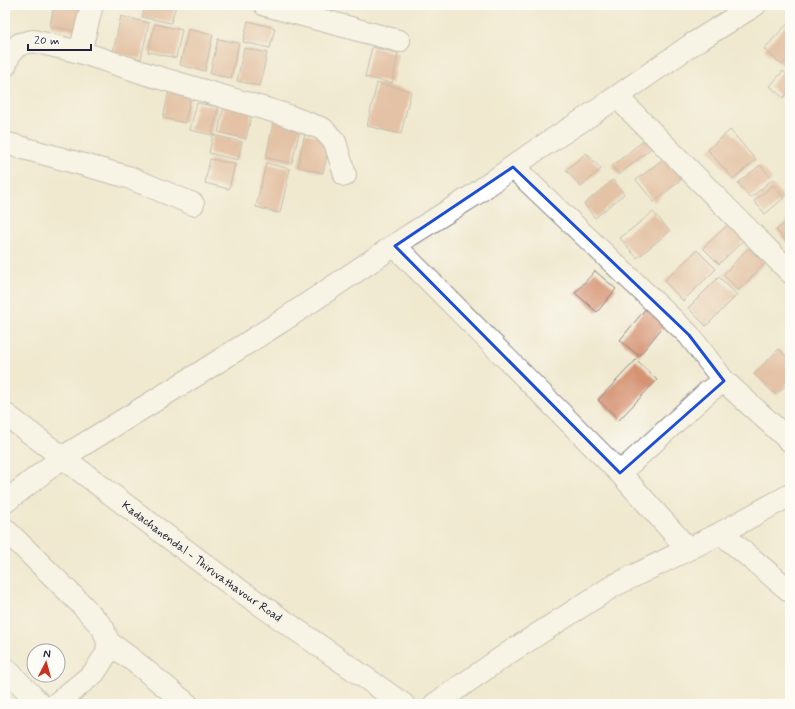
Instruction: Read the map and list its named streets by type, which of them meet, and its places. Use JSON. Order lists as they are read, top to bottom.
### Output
{
  "streets": {
    "street": ["Kadachanendal - Thiruvathavour Road"]
  },
  "scale_bar": "20 m",
  "north": "top"
}
